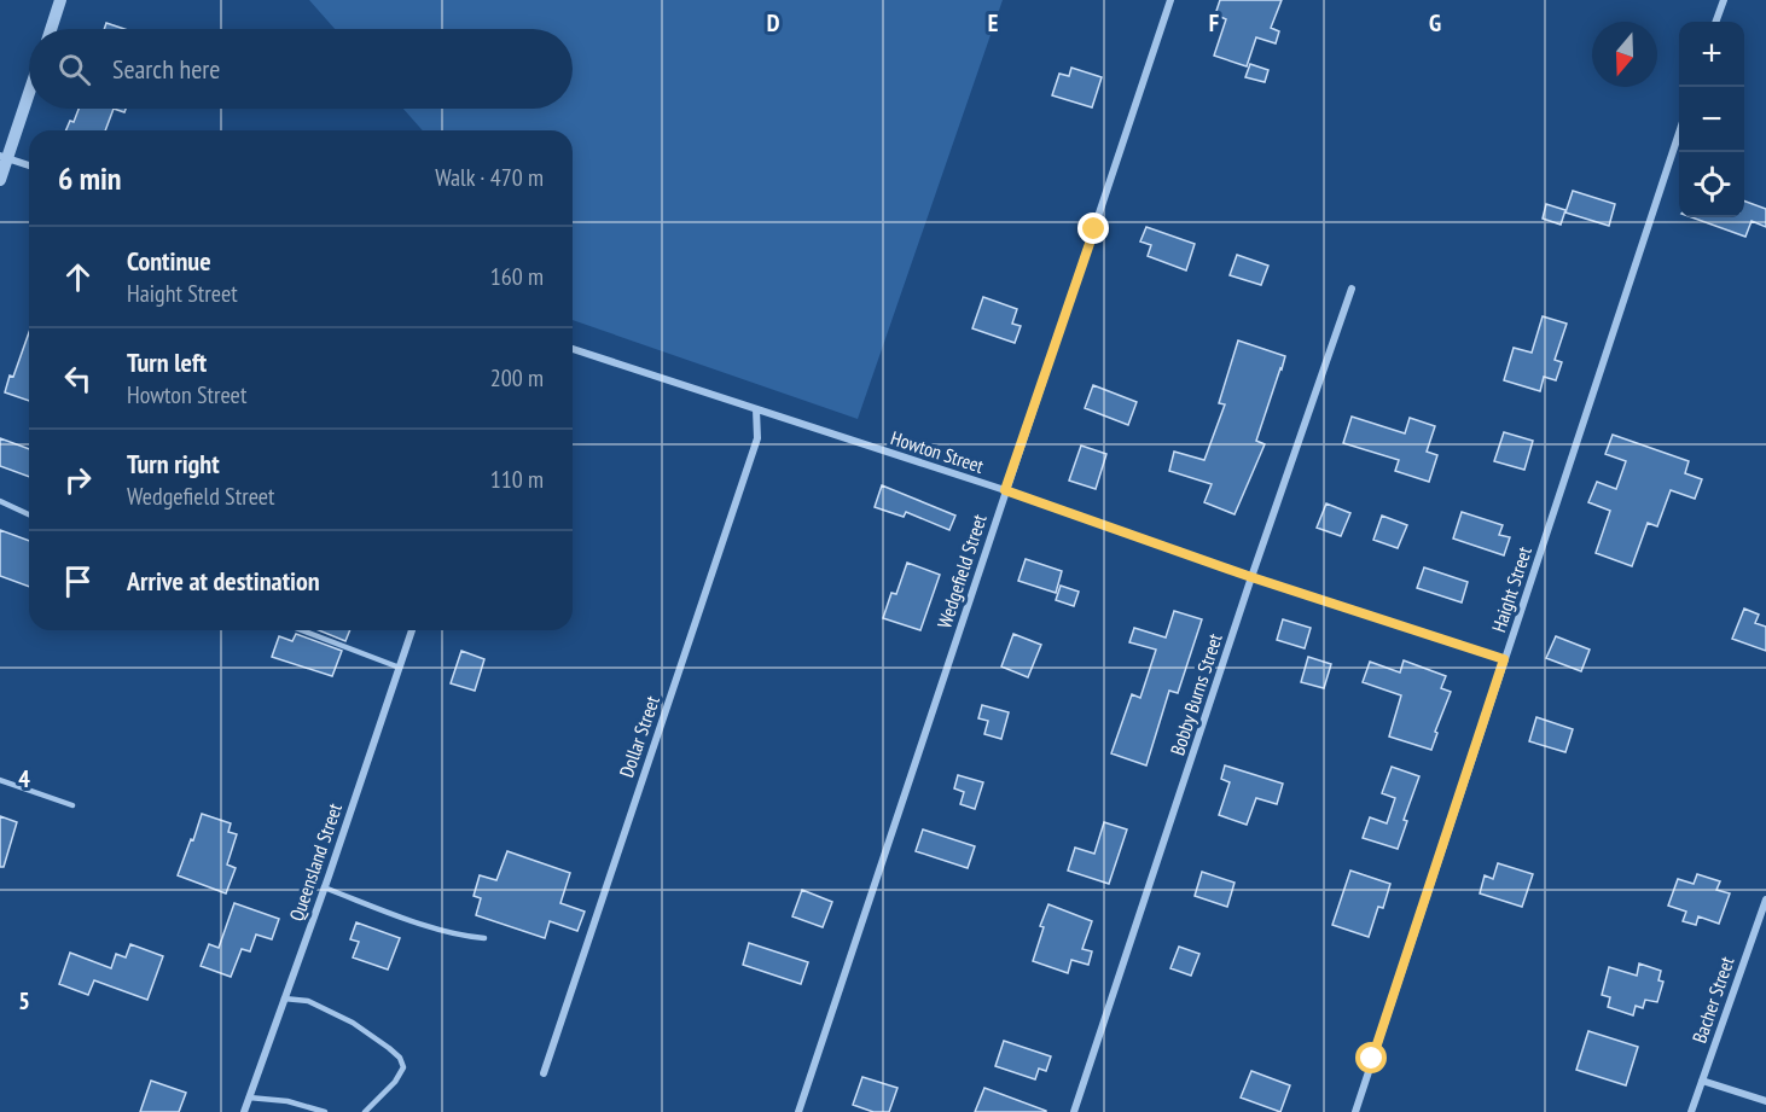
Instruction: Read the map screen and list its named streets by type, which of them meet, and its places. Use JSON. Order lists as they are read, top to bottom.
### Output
{
  "streets": {
    "street": [
      "Howton Street",
      "Wedgefield Street",
      "Haight Street",
      "Bobby Burns Street",
      "Dollar Street",
      "Queensland Street",
      "Bacher Street"
    ]
  },
  "crossings": [
    ["Howton Street", "Wedgefield Street"],
    ["Howton Street", "Haight Street"],
    ["Howton Street", "Bobby Burns Street"],
    ["Howton Street", "Dollar Street"]
  ],
  "north": "bottom",
  "page": {
    "map_buttons": ["+", "−"],
    "search": "Search here",
    "heading": ["6 min", "Walk · 470 m"],
    "list": [
      ["Continue", "Haight Street", "160 m"],
      ["Turn left", "Howton Street", "200 m"],
      ["Turn right", "Wedgefield Street", "110 m"],
      "Arrive at destination"
    ]
  },
  "grid": {
    "columns": [
      "D",
      "E",
      "F",
      "G"
    ],
    "rows": ["4", "5"]
  }
}
